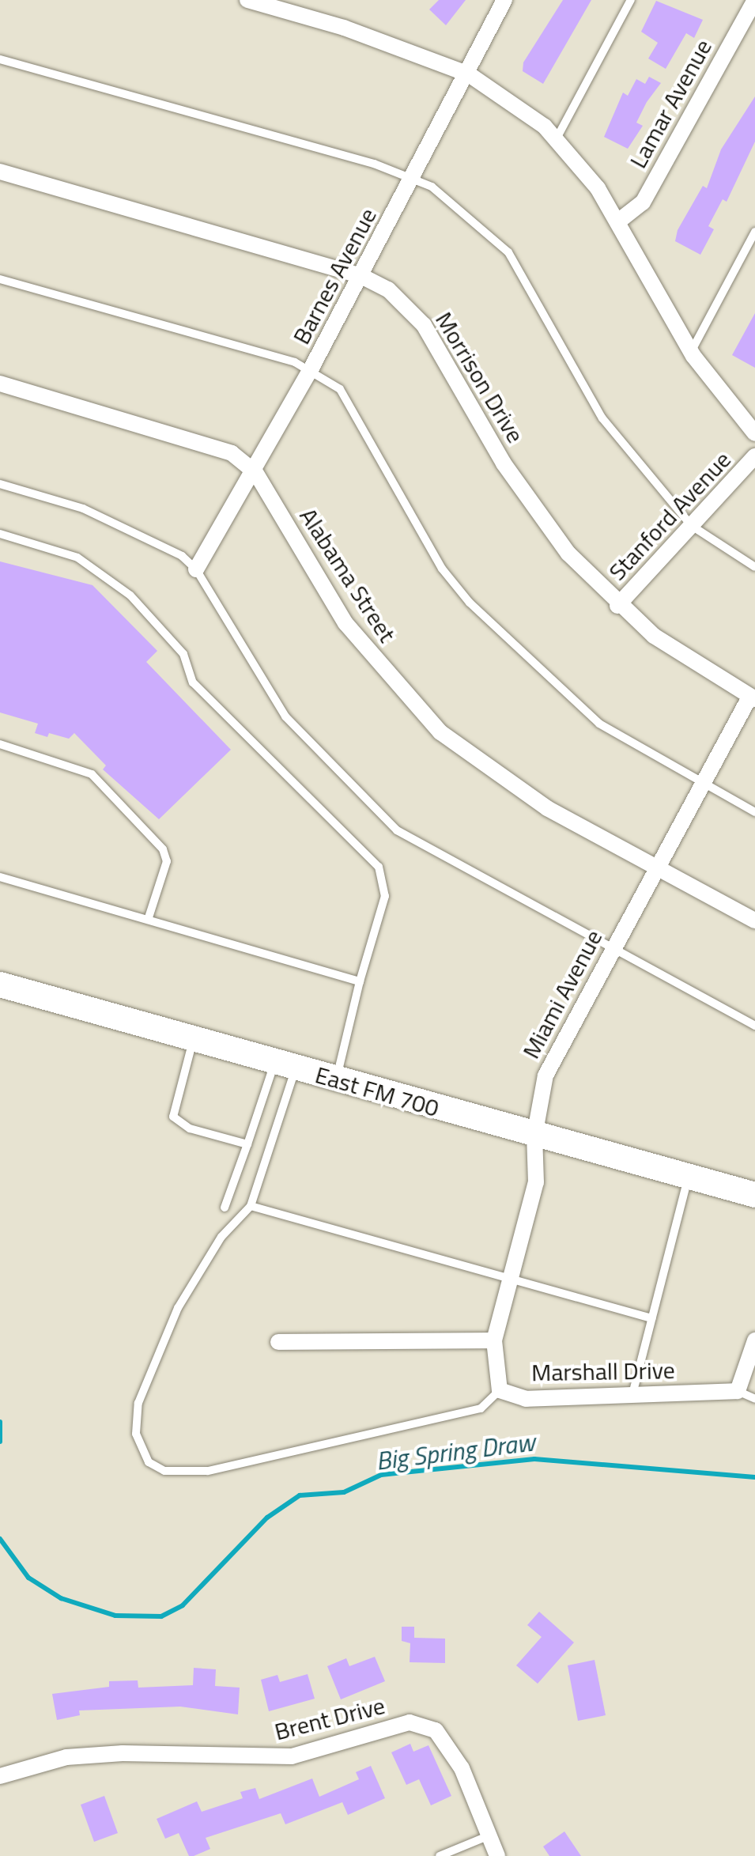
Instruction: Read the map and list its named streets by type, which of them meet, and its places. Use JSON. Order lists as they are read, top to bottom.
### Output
{
  "streets": {
    "main road": ["East FM 700"],
    "street": [
      "Lamar Avenue",
      "Barnes Avenue",
      "Morrison Drive",
      "Stanford Avenue",
      "Alabama Street",
      "Miami Avenue",
      "Marshall Drive",
      "Brent Drive"
    ]
  },
  "crossings": [
    ["Barnes Avenue", "Morrison Drive"],
    ["Barnes Avenue", "Alabama Street"],
    ["Morrison Drive", "Stanford Avenue"],
    ["Morrison Drive", "Miami Avenue"],
    ["Alabama Street", "Miami Avenue"],
    ["Miami Avenue", "East FM 700"],
    ["Miami Avenue", "Marshall Drive"]
  ],
  "water": ["Big Spring Draw"]
}
